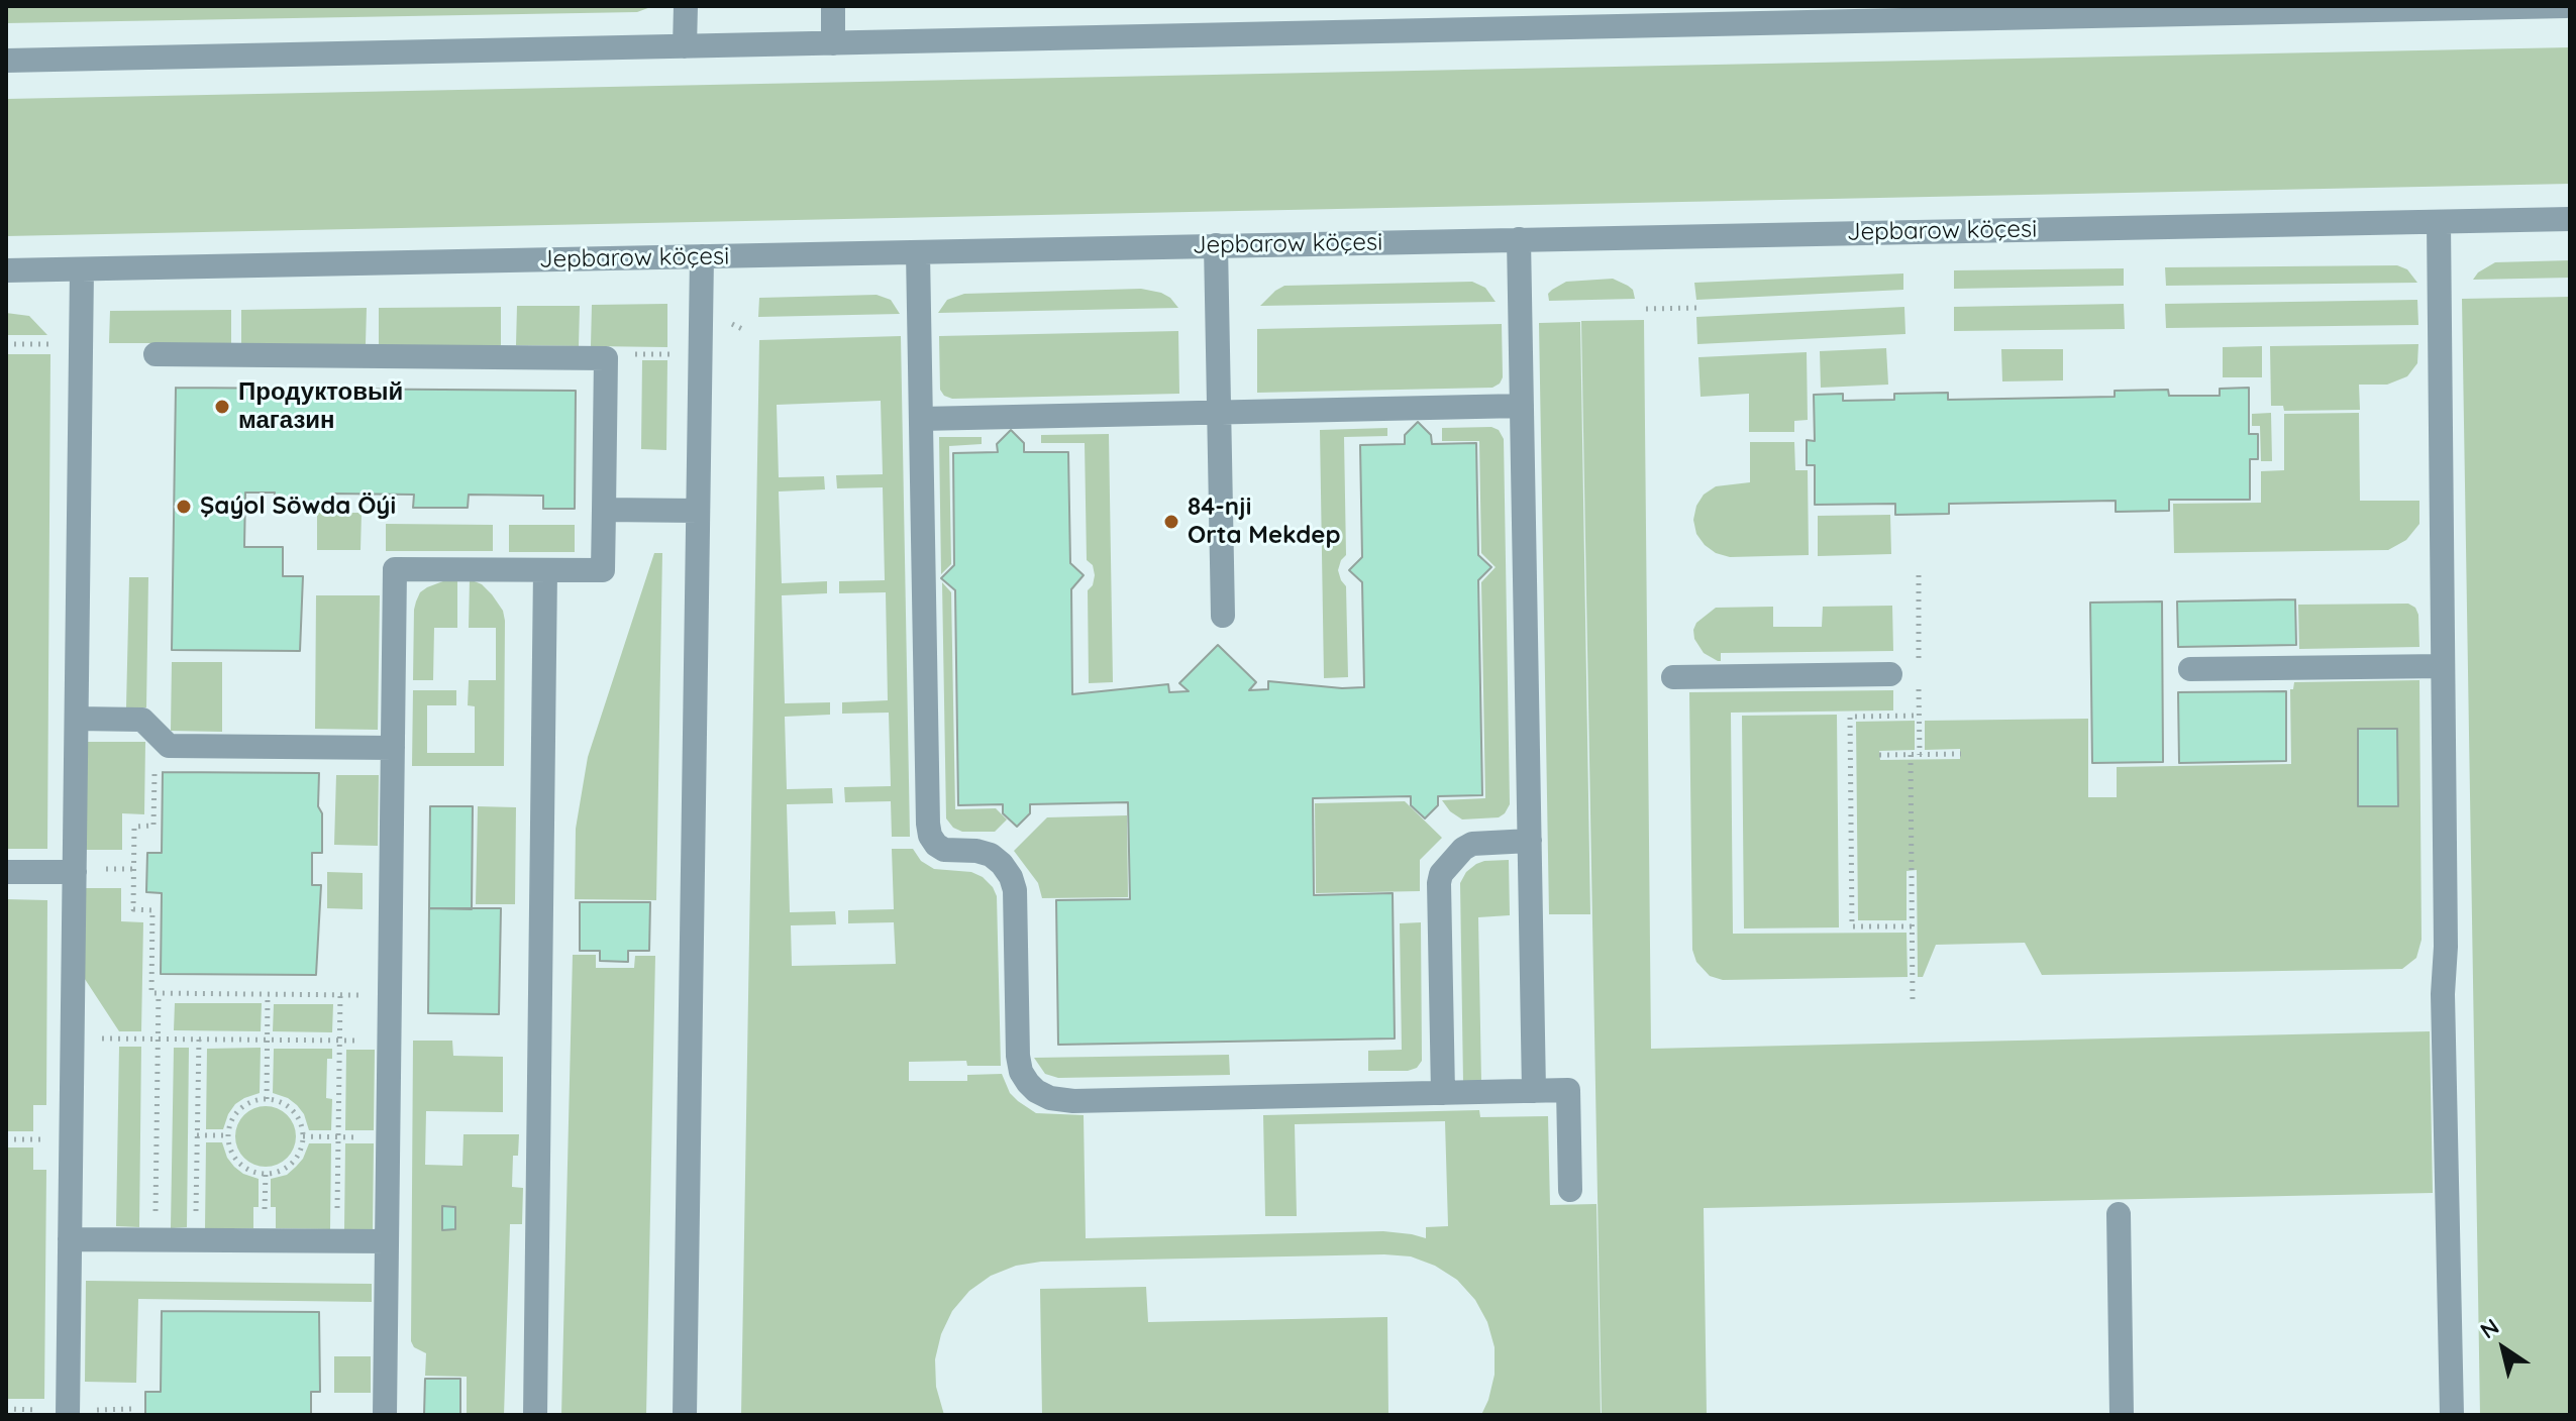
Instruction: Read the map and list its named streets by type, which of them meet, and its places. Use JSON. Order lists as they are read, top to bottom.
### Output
{
  "streets": {
    "street": ["Jepbarow köçesi"]
  },
  "places": ["Продуктовый магазин", "Şaýol Söwda Öýi", "84-nji Orta Mekdep"],
  "north": "top left"
}
